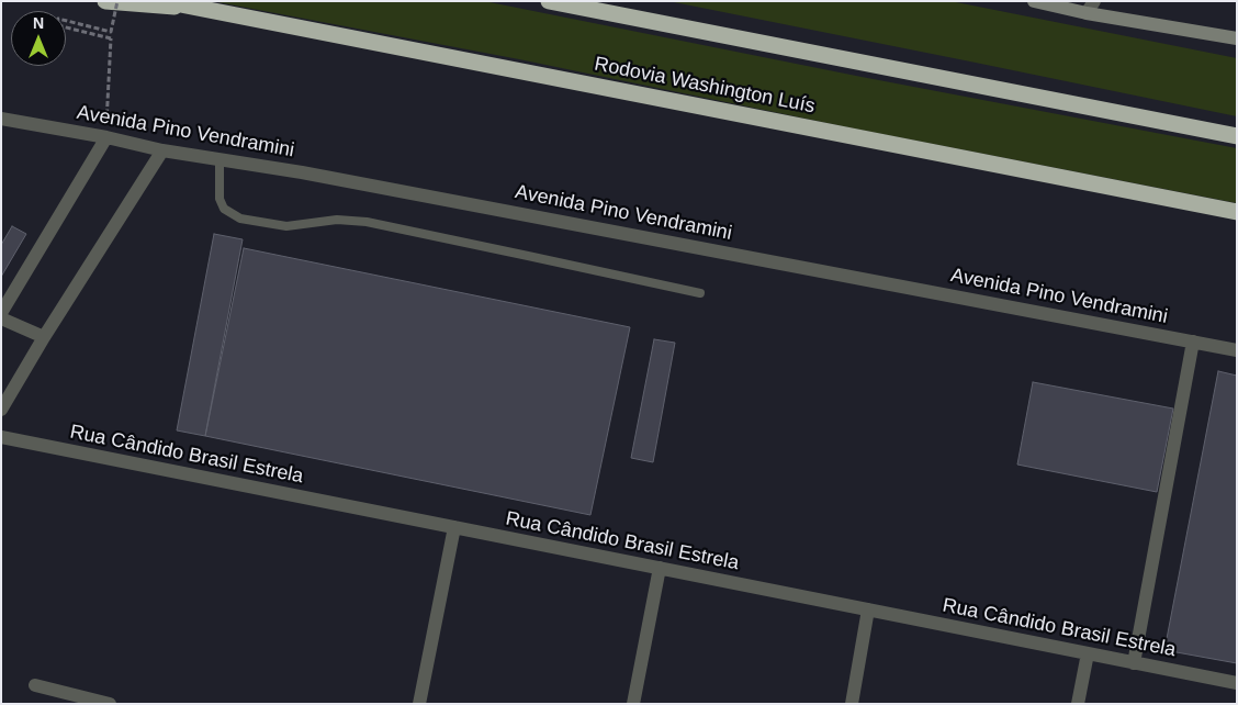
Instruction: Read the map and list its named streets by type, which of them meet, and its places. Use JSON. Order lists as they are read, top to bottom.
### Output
{
  "streets": {
    "highway": ["Rodovia Washington Luís"],
    "street": ["Avenida Pino Vendramini", "Rua Cândido Brasil Estrela"]
  },
  "north": "top"
}
